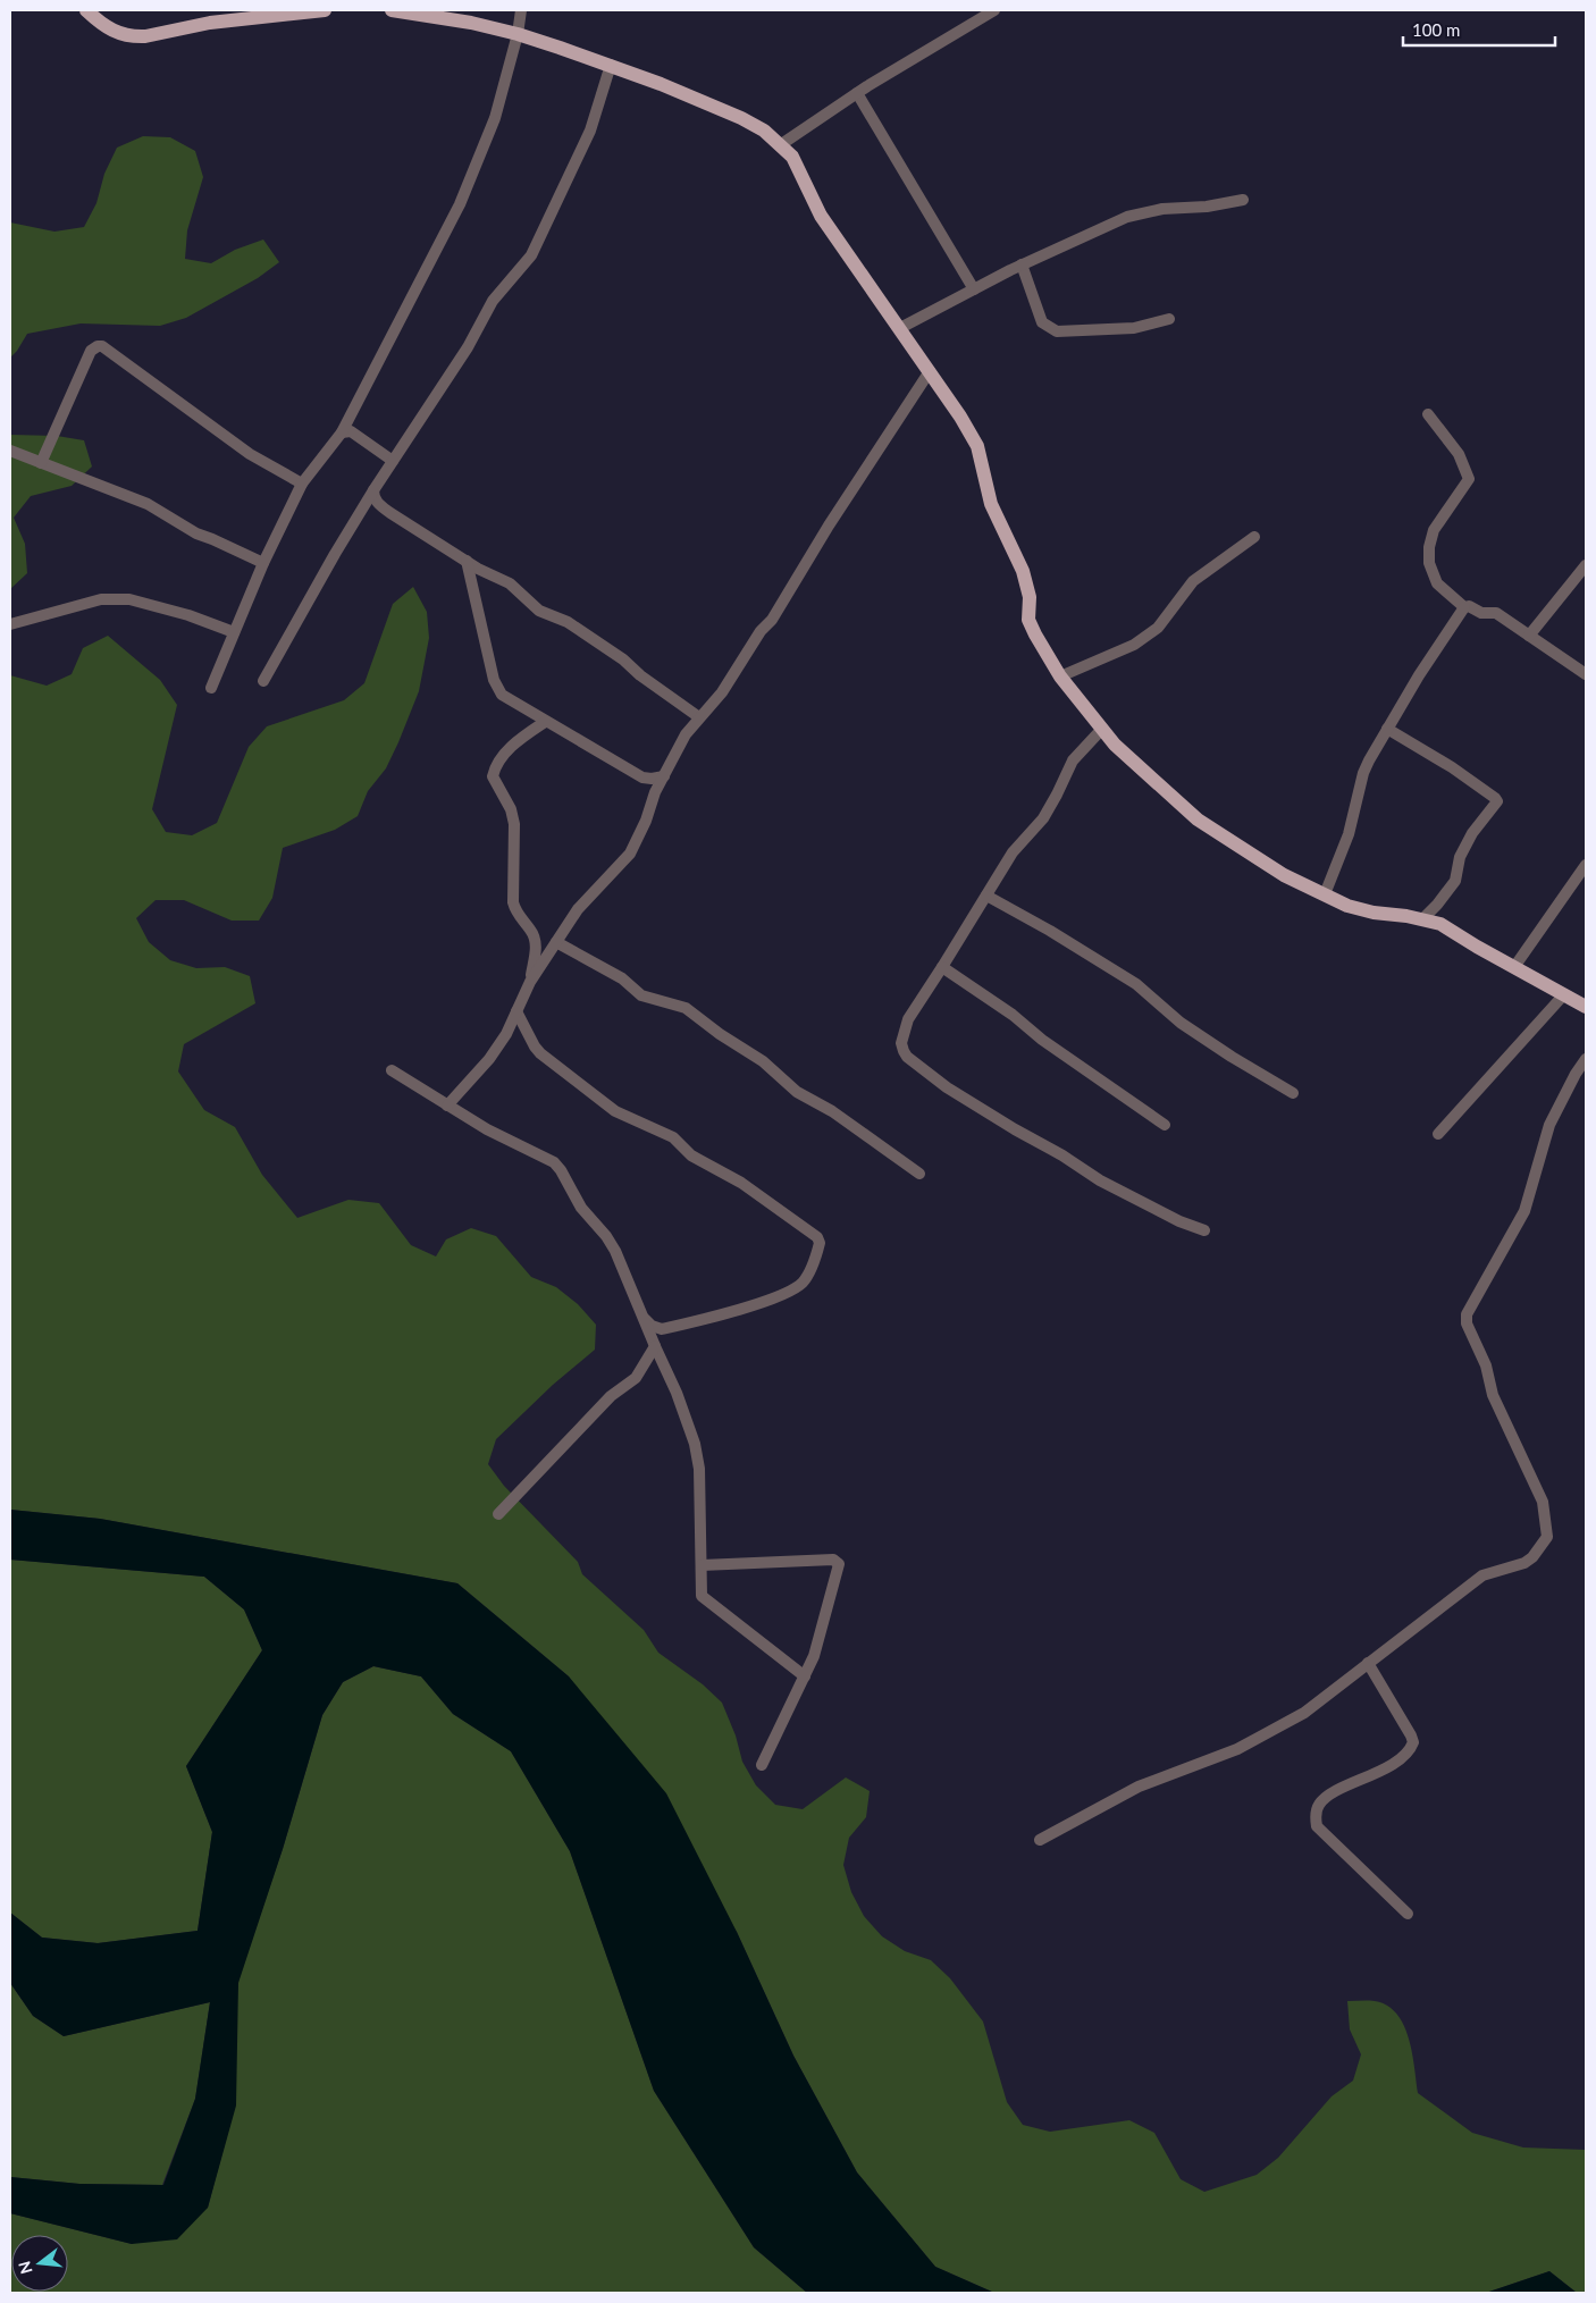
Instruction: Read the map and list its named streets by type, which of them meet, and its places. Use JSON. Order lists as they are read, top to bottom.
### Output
{
  "scale_bar": "100 m",
  "north": "left"
}
